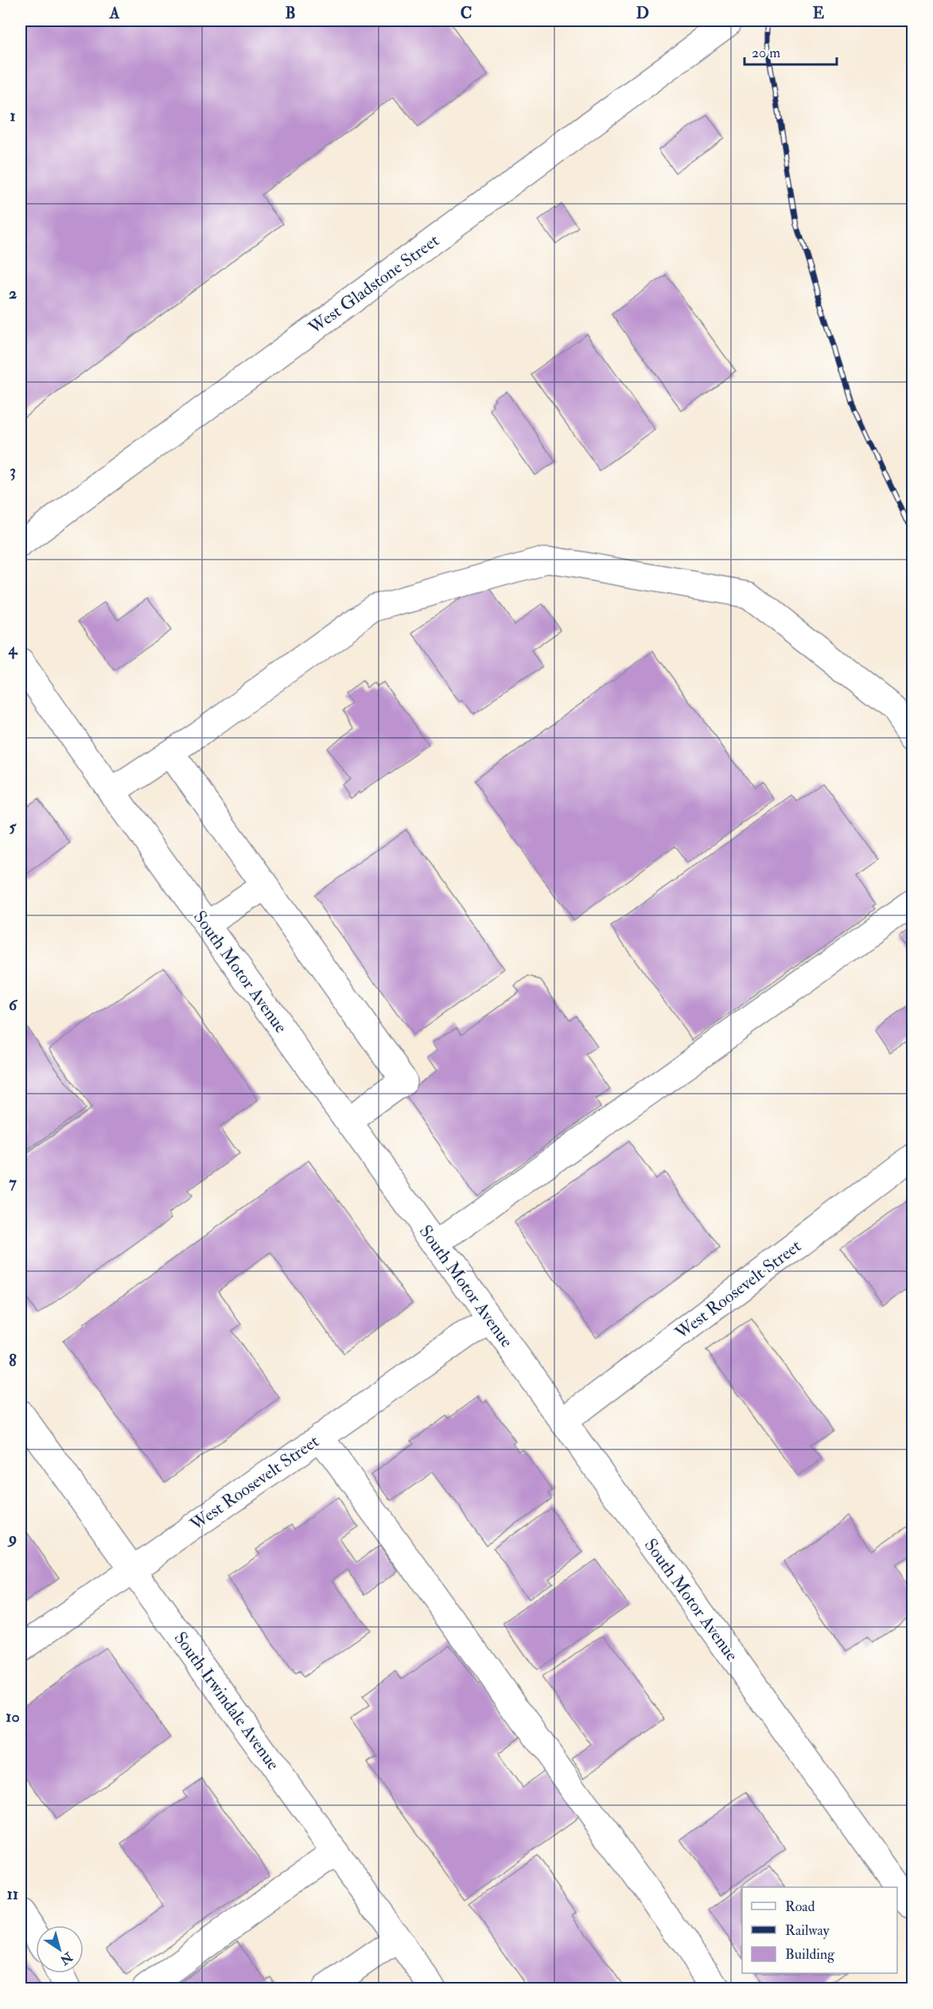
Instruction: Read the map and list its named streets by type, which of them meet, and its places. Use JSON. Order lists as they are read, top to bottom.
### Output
{
  "streets": {
    "street": [
      "West Gladstone Street",
      "South Motor Avenue",
      "West Roosevelt Street",
      "South Irwindale Avenue"
    ]
  },
  "crossings": [
    ["South Motor Avenue", "West Roosevelt Street"],
    ["West Roosevelt Street", "South Irwindale Avenue"]
  ],
  "legend": ["Road", "Railway", "Building"],
  "scale_bar": "20 m",
  "north": "bottom right",
  "grid": {
    "columns": [
      "A",
      "B",
      "C",
      "D",
      "E"
    ],
    "rows": [
      "1",
      "2",
      "3",
      "4",
      "5",
      "6",
      "7",
      "8",
      "9",
      "10",
      "11"
    ]
  }
}
